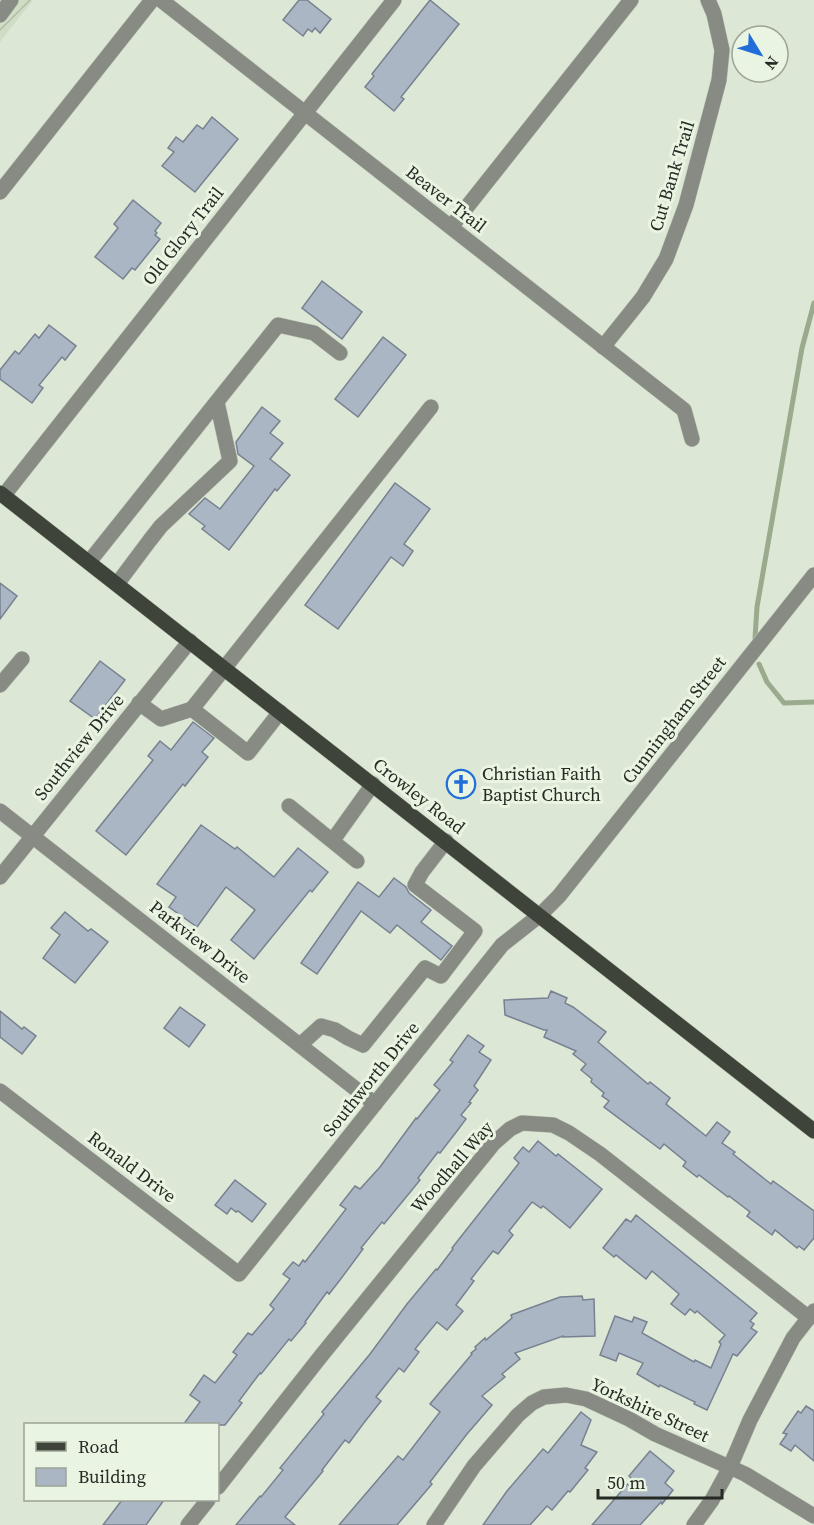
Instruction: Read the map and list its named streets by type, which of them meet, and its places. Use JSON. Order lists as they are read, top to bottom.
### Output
{
  "streets": {
    "main road": ["Crowley Road"],
    "street": [
      "Cut Bank Trail",
      "Beaver Trail",
      "Old Glory Trail",
      "Cunningham Street",
      "Southview Drive",
      "Parkview Drive",
      "Southworth Drive",
      "Ronald Drive",
      "Woodhall Way",
      "Yorkshire Street"
    ]
  },
  "crossings": [
    ["Cut Bank Trail", "Beaver Trail"],
    ["Beaver Trail", "Old Glory Trail"],
    ["Old Glory Trail", "Crowley Road"],
    ["Cunningham Street", "Crowley Road"],
    ["Cunningham Street", "Southworth Drive"],
    ["Southview Drive", "Crowley Road"],
    ["Southview Drive", "Parkview Drive"],
    ["Crowley Road", "Southworth Drive"],
    ["Parkview Drive", "Southworth Drive"],
    ["Southworth Drive", "Ronald Drive"]
  ],
  "places": {
    "church": ["Christian Faith Baptist Church"]
  },
  "legend": ["Road", "Building"],
  "scale_bar": "50 m",
  "north": "bottom right"
}
